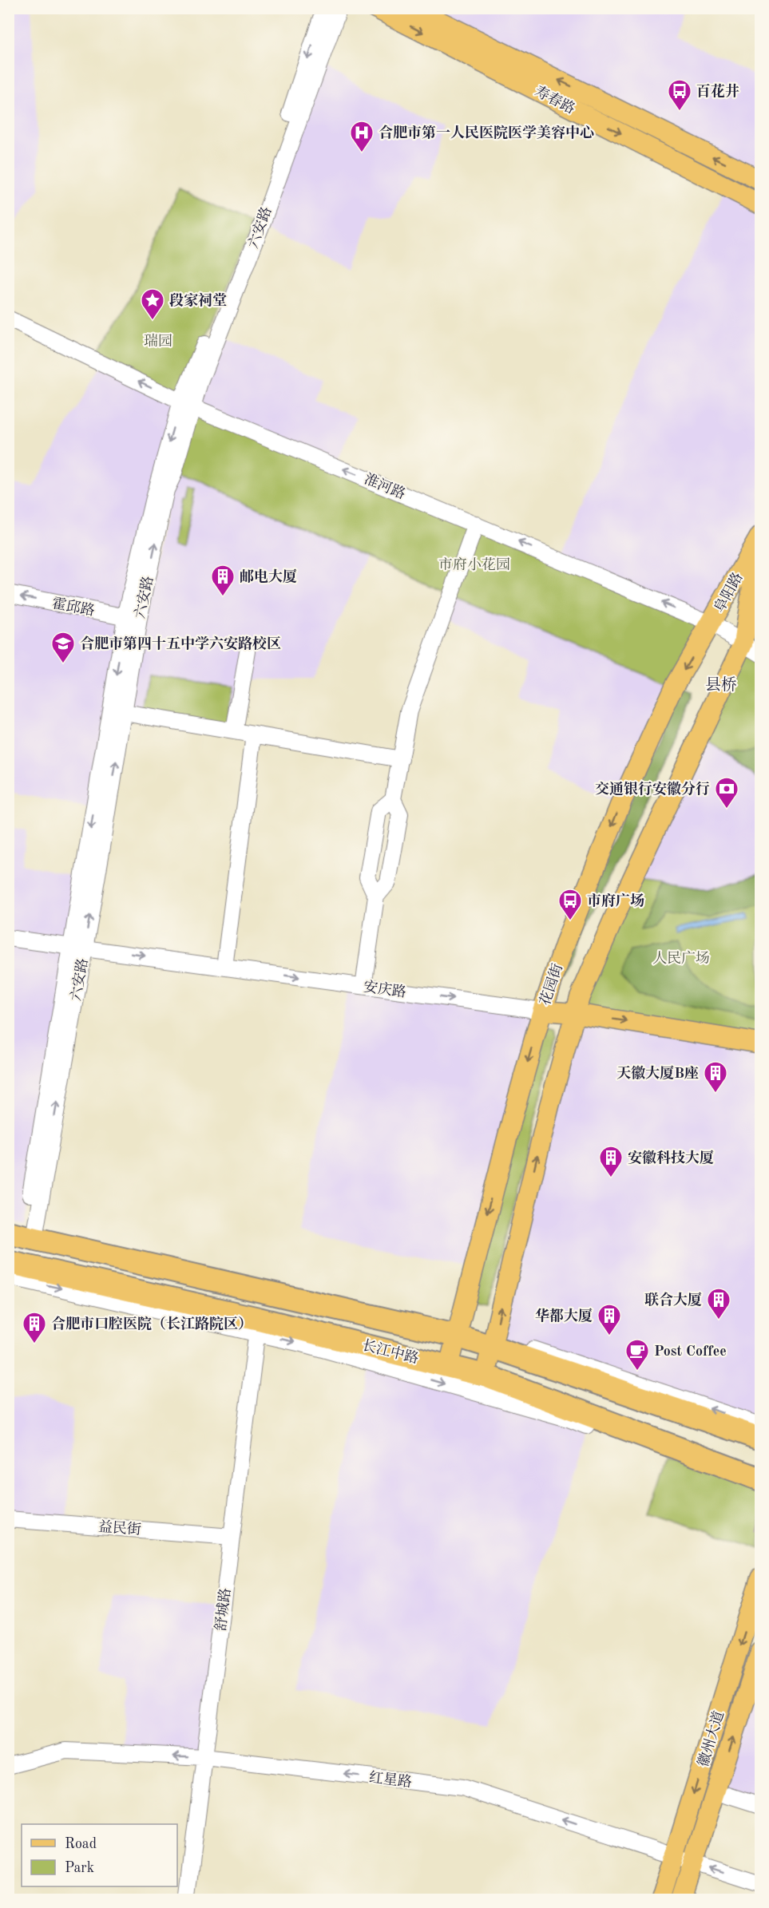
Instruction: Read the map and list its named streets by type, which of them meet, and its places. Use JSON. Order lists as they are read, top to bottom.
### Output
{
  "streets": {
    "highway": ["长江中路"],
    "main road": [
      "寿春路",
      "阜阳路",
      "花园街",
      "安庆路",
      "徽州大道"
    ],
    "street": [
      "六安路",
      "淮河路",
      "霍邱路",
      "益民街",
      "舒城路",
      "红星路"
    ]
  },
  "crossings": [
    ["六安路", "淮河路"],
    ["六安路", "霍邱路"],
    ["六安路", "安庆路"],
    ["六安路", "长江中路"],
    ["淮河路", "阜阳路"],
    ["淮河路", "花园街"],
    ["阜阳路", "花园街"],
    ["花园街", "安庆路"],
    ["花园街", "长江中路"],
    ["长江中路", "舒城路"],
    ["益民街", "舒城路"],
    ["舒城路", "红星路"],
    ["徽州大道", "红星路"]
  ],
  "one_way": [
    "淮河路",
    "霍邱路",
    "安庆路",
    "红星路"
  ],
  "districts": ["县桥"],
  "parks": ["瑞园", "市府小花园", "人民广场"],
  "places": {
    "bus stop": ["百花井", "市府广场"],
    "hospital": ["合肥市第一人民医院医学美容中心"],
    "place": ["段家祠堂"],
    "building": [
      "邮电大厦",
      "天徽大厦B座",
      "安徽科技大厦",
      "联合大厦",
      "华都大厦",
      "合肥市口腔医院（长江路院区）"
    ],
    "school or university": ["合肥市第四十五中学六安路校区"],
    "bank": ["交通银行安徽分行"],
    "cafe": ["Post Coffee"]
  },
  "legend": ["Road", "Park"]
}
